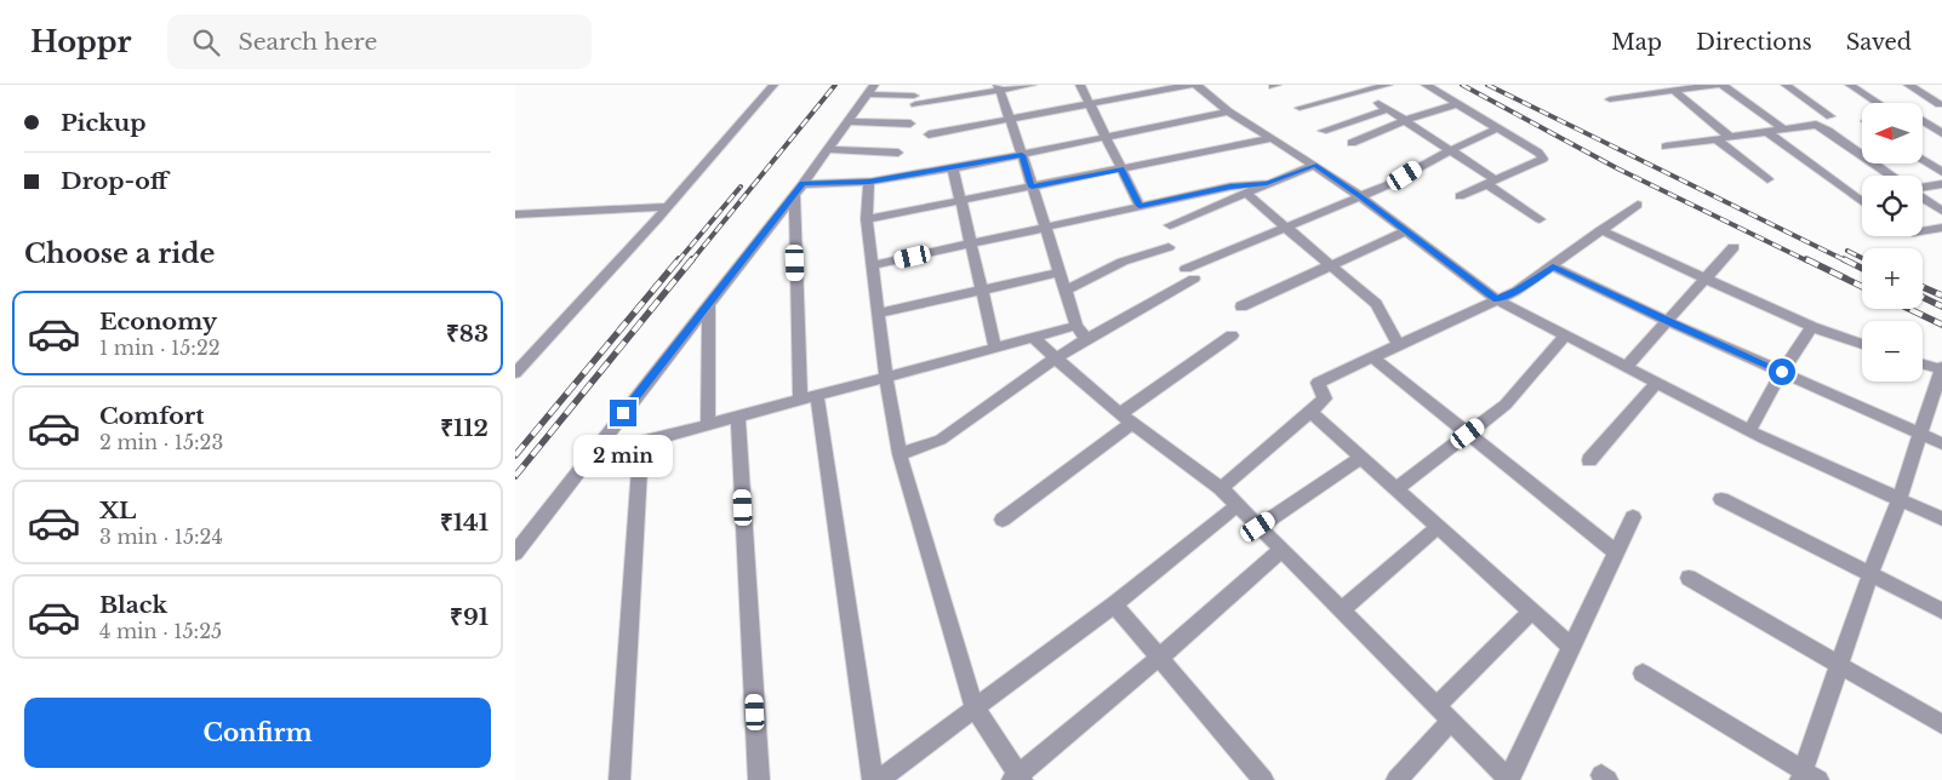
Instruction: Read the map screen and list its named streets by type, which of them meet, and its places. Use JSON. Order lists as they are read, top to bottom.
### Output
{
  "north": "left",
  "page": {
    "header": "Hoppr",
    "search": "Search here",
    "nav": ["Map", "Directions", "Saved"],
    "banner": ["Pickup", "Drop-off"],
    "map_buttons": ["+", "−"],
    "heading": "Choose a ride",
    "list": [
      {
        "name": "Economy",
        "note": "1 min · 15:22",
        "value": "₹83"
      },
      {
        "name": "Comfort",
        "note": "2 min · 15:23",
        "value": "₹112"
      },
      {
        "name": "XL",
        "note": "3 min · 15:24",
        "value": "₹141"
      },
      {
        "name": "Black",
        "note": "4 min · 15:25",
        "value": "₹91"
      }
    ],
    "bubble": "2 min",
    "buttons": "Confirm"
  }
}
